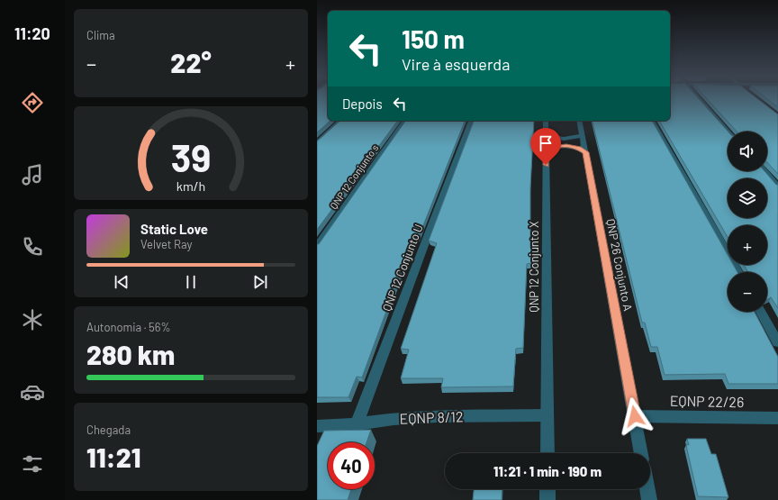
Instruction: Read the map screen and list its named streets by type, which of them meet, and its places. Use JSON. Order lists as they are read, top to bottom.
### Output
{
  "streets": {
    "street": [
      "QNP 12 Conjunto s",
      "QNP 26 Conjunto A",
      "QNP 12 Conjunto X",
      "QNP 12 Conjunto U",
      "EQNP 22/26",
      "EQNP 8/12"
    ]
  },
  "crossings": [
    ["QNP 26 Conjunto A", "EQNP 22/26"],
    ["QNP 12 Conjunto X", "EQNP 8/12"],
    ["QNP 12 Conjunto U", "EQNP 8/12"]
  ],
  "page": {
    "tabs": "11:20",
    "tile": [
      "Clima",
      ["Autonomia · 56%", "280 km"],
      ["Chegada", "11:21"]
    ],
    "turn": ["150 m", "Vire à esquerda"],
    "heat": ["−", "22°", "+"],
    "then": "Depois",
    "map_buttons": ["+", "−"],
    "song": ["Static Love", "Velvet Ray"],
    "limit": "40",
    "trip": "11:21 · 1 min · 190 m",
    "gauge": ["39", "km/h"]
  }
}
